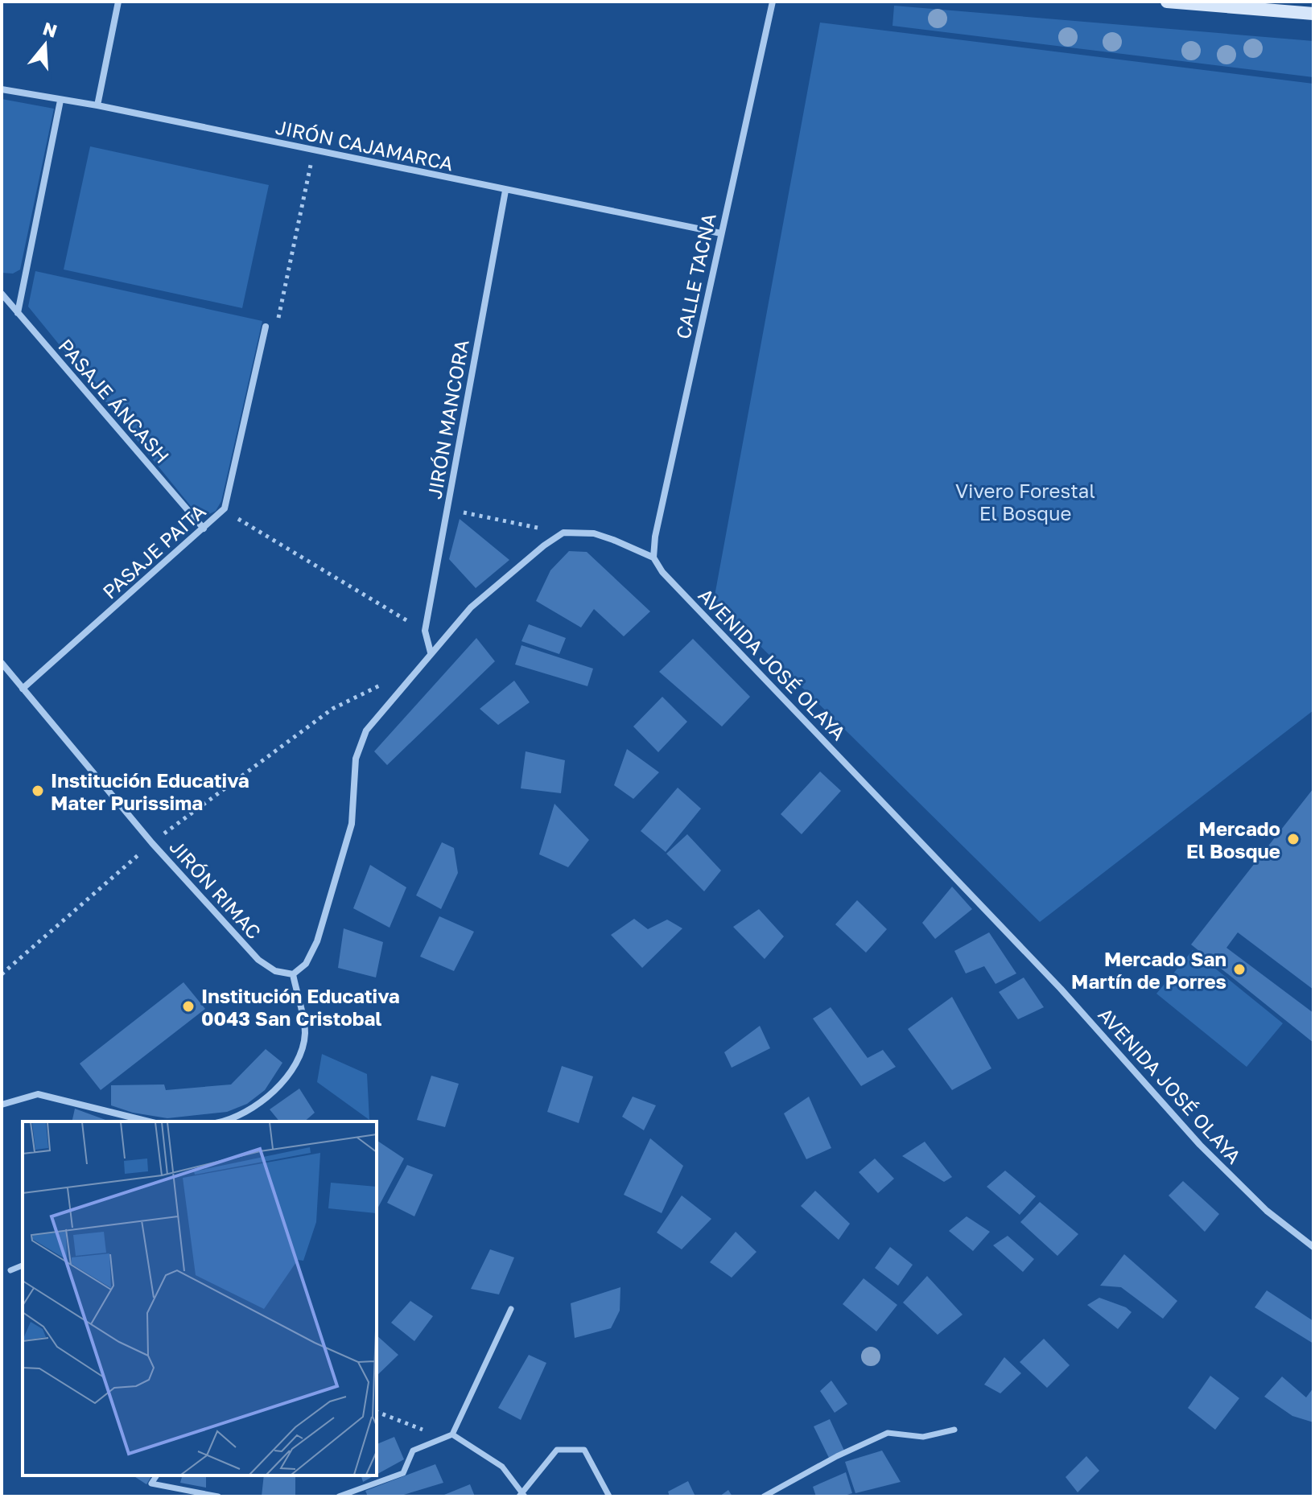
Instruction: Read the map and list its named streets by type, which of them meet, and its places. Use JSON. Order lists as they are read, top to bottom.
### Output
{
  "streets": {
    "street": [
      "JIRÓN CAJAMARCA",
      "CALLE TACNA",
      "PASAJE ÁNCASH",
      "JIRÓN MANCORA",
      "PASAJE PAITA",
      "AVENIDA JOSÉ OLAYA",
      "JIRÓN RIMAC"
    ]
  },
  "crossings": [
    ["JIRÓN CAJAMARCA", "CALLE TACNA"],
    ["JIRÓN CAJAMARCA", "JIRÓN MANCORA"],
    ["CALLE TACNA", "AVENIDA JOSÉ OLAYA"],
    ["PASAJE ÁNCASH", "PASAJE PAITA"],
    ["PASAJE PAITA", "JIRÓN RIMAC"]
  ],
  "parks": ["Vivero Forestal El Bosque"],
  "places": [
    "Institución Educativa Mater Purissima",
    "Mercado El Bosque",
    "Mercado San Martín de Porres",
    "Institución Educativa 0043 San Cristobal"
  ],
  "north": "top"
}
